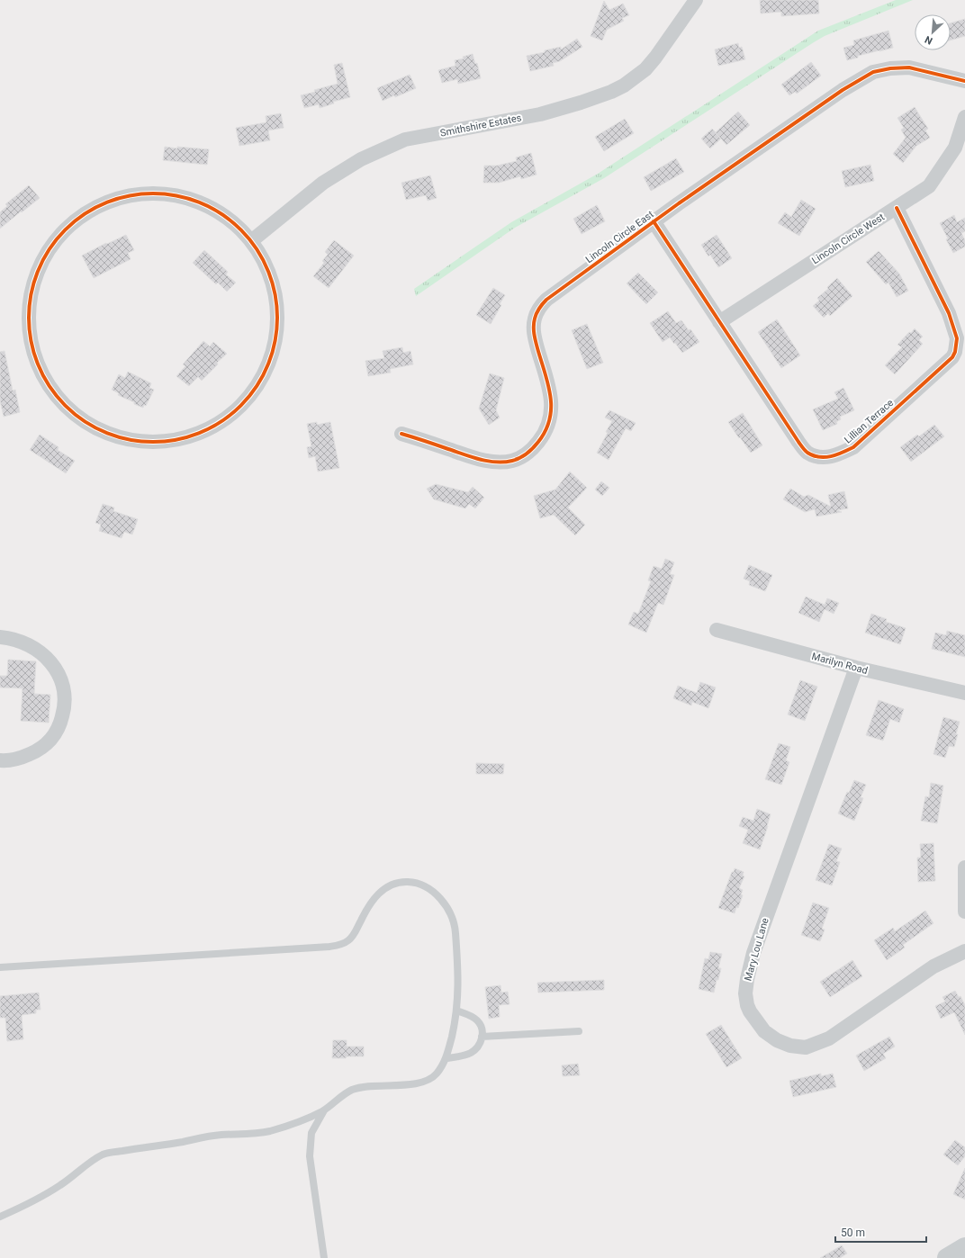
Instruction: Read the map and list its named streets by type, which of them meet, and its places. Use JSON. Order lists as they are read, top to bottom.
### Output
{
  "streets": {
    "street": [
      "Smithshire Estates",
      "Lincoln Circle East",
      "Lincoln Circle West",
      "Lillian Terrace",
      "Marilyn Road",
      "Mary Lou Lane"
    ]
  },
  "crossings": [
    ["Lincoln Circle East", "Lillian Terrace"],
    ["Lincoln Circle West", "Lillian Terrace"],
    ["Marilyn Road", "Mary Lou Lane"]
  ],
  "scale_bar": "50 m",
  "north": "bottom left"
}
